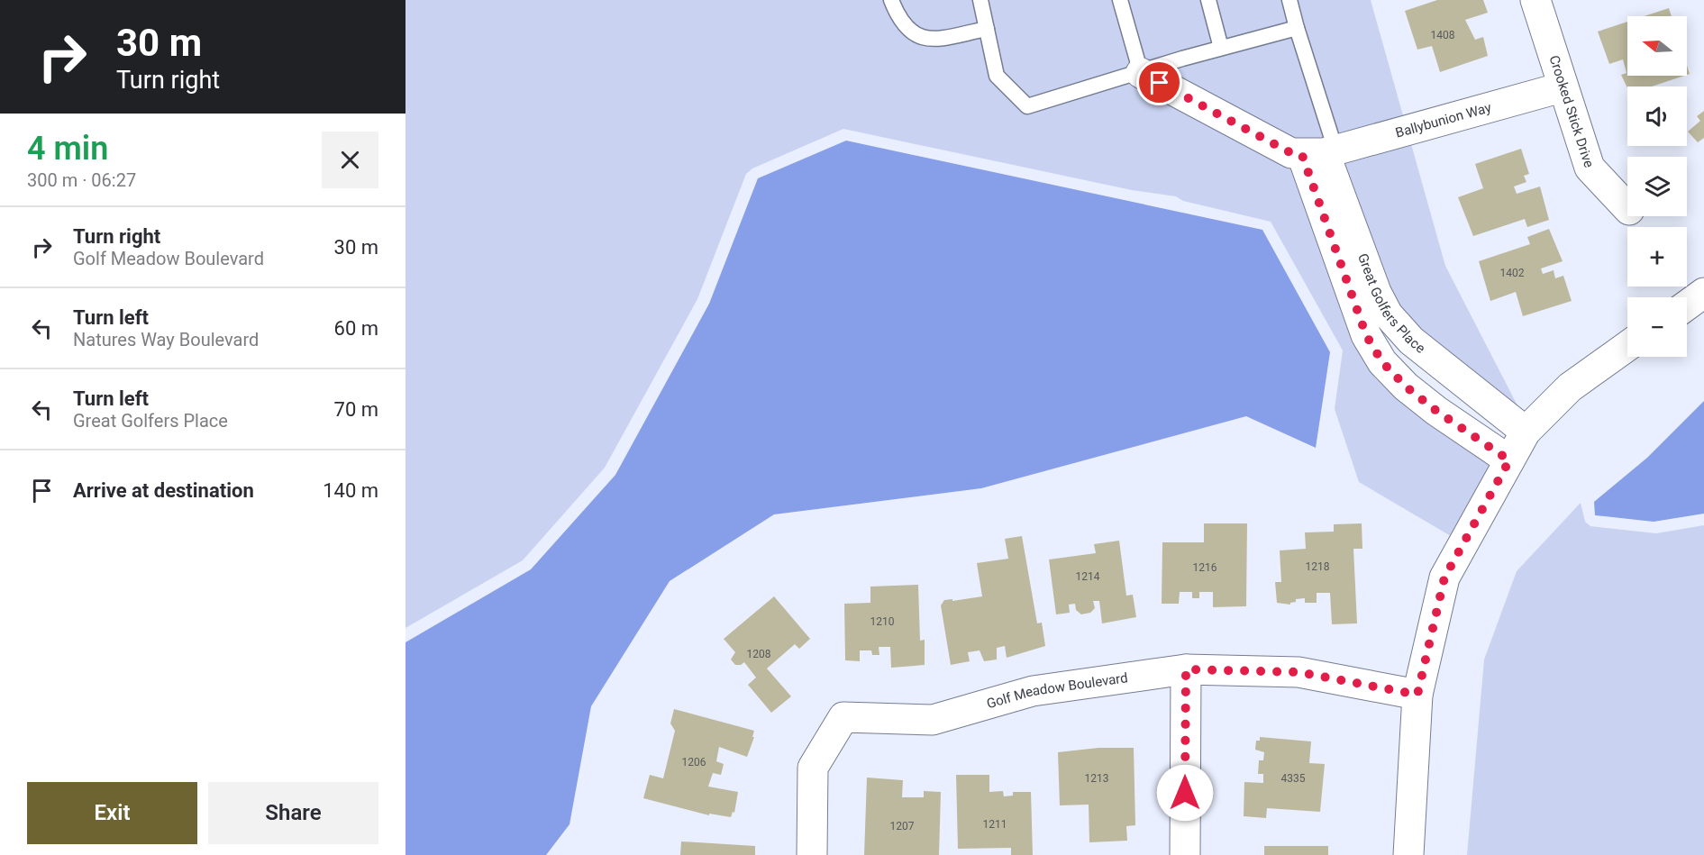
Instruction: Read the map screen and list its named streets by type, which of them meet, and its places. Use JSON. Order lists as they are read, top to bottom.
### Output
{
  "streets": {
    "street": [
      "Crooked Stick Drive",
      "Ballybunion Way",
      "Great Golfers Place",
      "Golf Meadow Boulevard"
    ]
  },
  "crossings": [
    ["Crooked Stick Drive", "Ballybunion Way"],
    ["Ballybunion Way", "Great Golfers Place"]
  ],
  "house_numbers": [
    "1408",
    "1402",
    "1218",
    "1216",
    "1214",
    "1210",
    "1208",
    "1206",
    "1213",
    "4335",
    "1211",
    "1207"
  ],
  "north": "left",
  "page": {
    "turn": ["30 m", "Turn right"],
    "map_buttons": ["+", "−"],
    "heading": ["4 min", "300 m · 06:27"],
    "list": [
      {
        "name": "Turn right",
        "note": "Golf Meadow Boulevard",
        "value": "30 m"
      },
      {
        "name": "Turn left",
        "note": "Natures Way Boulevard",
        "value": "60 m"
      },
      {
        "name": "Turn left",
        "note": "Great Golfers Place",
        "value": "70 m"
      },
      {
        "name": "Arrive at destination",
        "value": "140 m"
      }
    ],
    "buttons": ["Exit", "Share"]
  }
}
